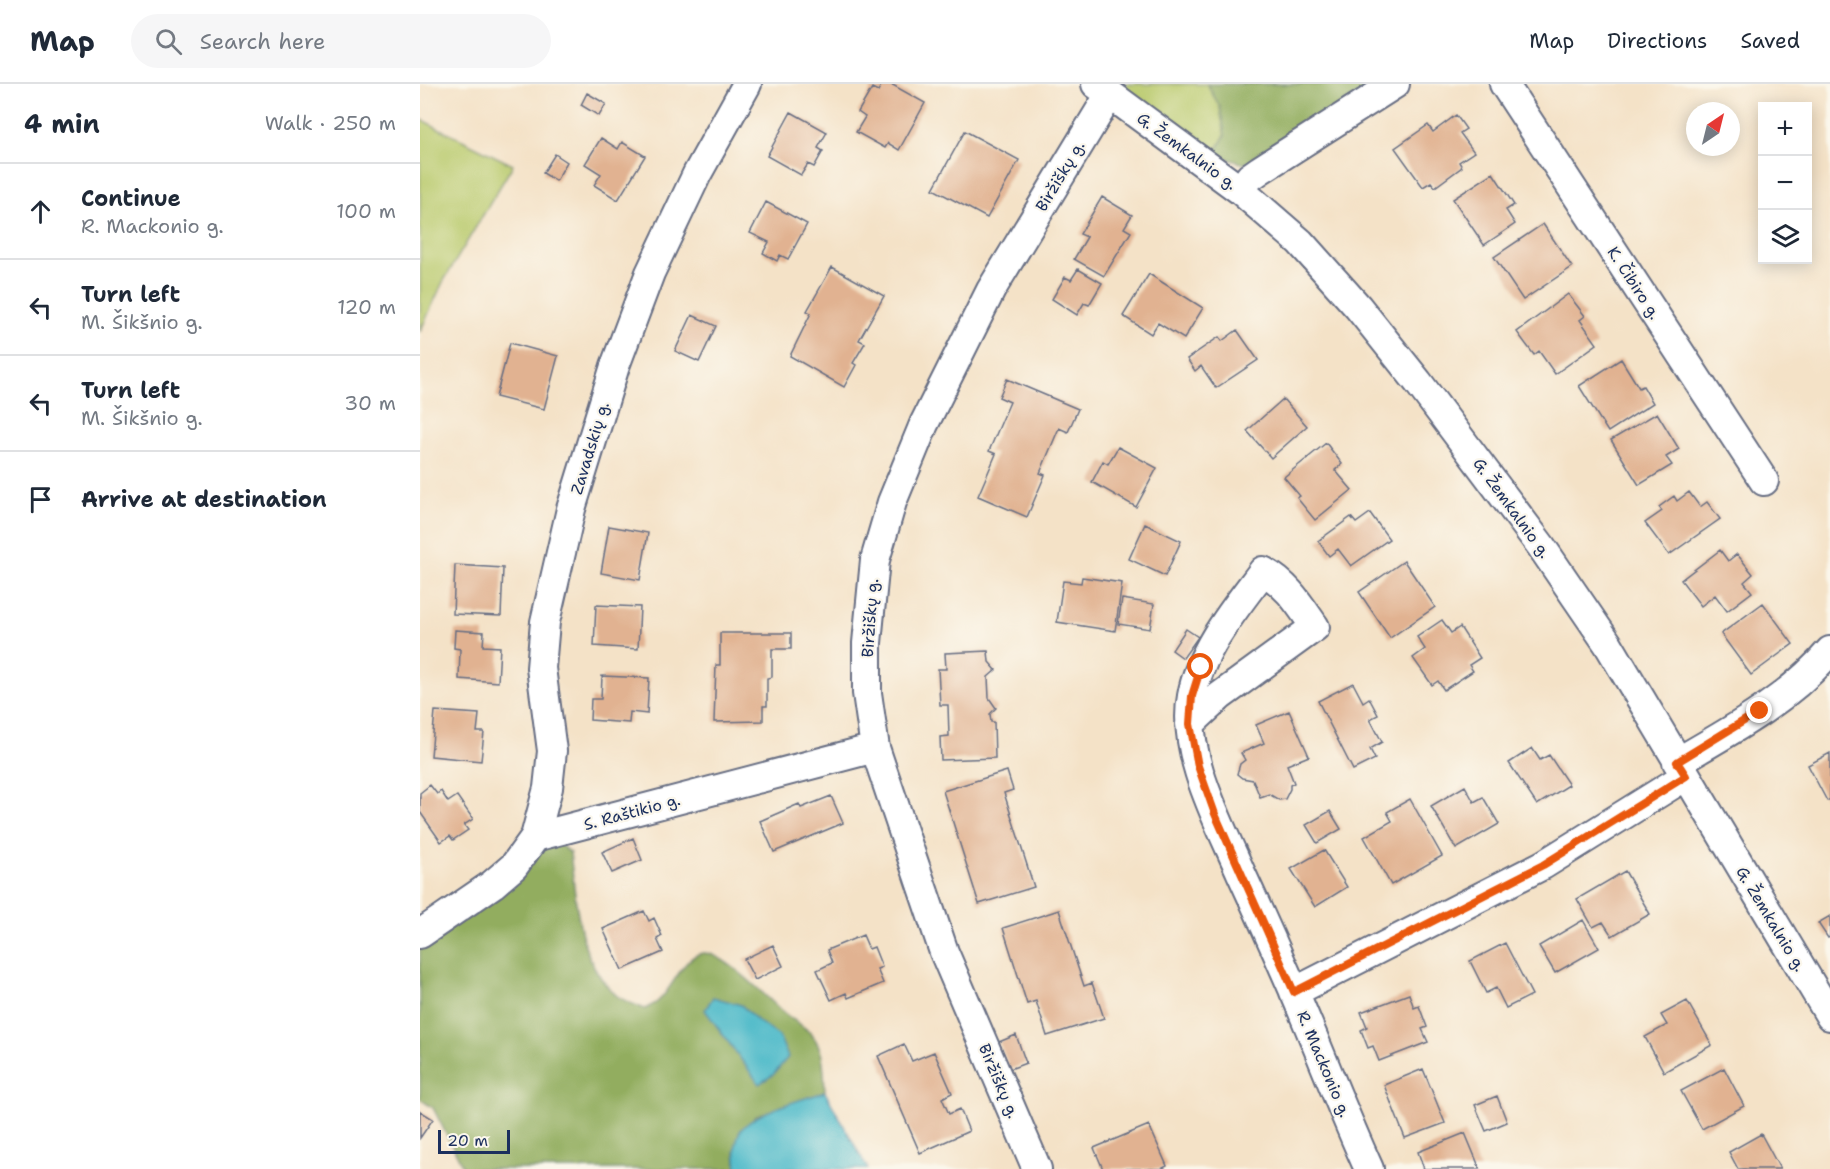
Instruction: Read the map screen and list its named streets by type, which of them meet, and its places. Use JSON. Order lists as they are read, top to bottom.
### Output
{
  "streets": {
    "street": [
      "G. Žemkalnio g.",
      "Biržiškų g.",
      "K. Čibiro g.",
      "Zavadskių g.",
      "S. Raštikio g.",
      "R. Mackonio g."
    ]
  },
  "crossings": [
    ["G. Žemkalnio g.", "Biržiškų g."],
    ["Biržiškų g.", "S. Raštikio g."],
    ["Zavadskių g.", "S. Raštikio g."]
  ],
  "scale_bar": "20 m",
  "north": "top right",
  "page": {
    "header": "Map",
    "search": "Search here",
    "nav": ["Map", "Directions", "Saved"],
    "heading": ["4 min", "Walk · 250 m"],
    "map_buttons": ["+", "−"],
    "list": [
      ["Continue", "R. Mackonio g.", "100 m"],
      ["Turn left", "M. Šikšnio g.", "120 m"],
      ["Turn left", "M. Šikšnio g.", "30 m"],
      "Arrive at destination"
    ],
    "scale": "20 m"
  }
}
